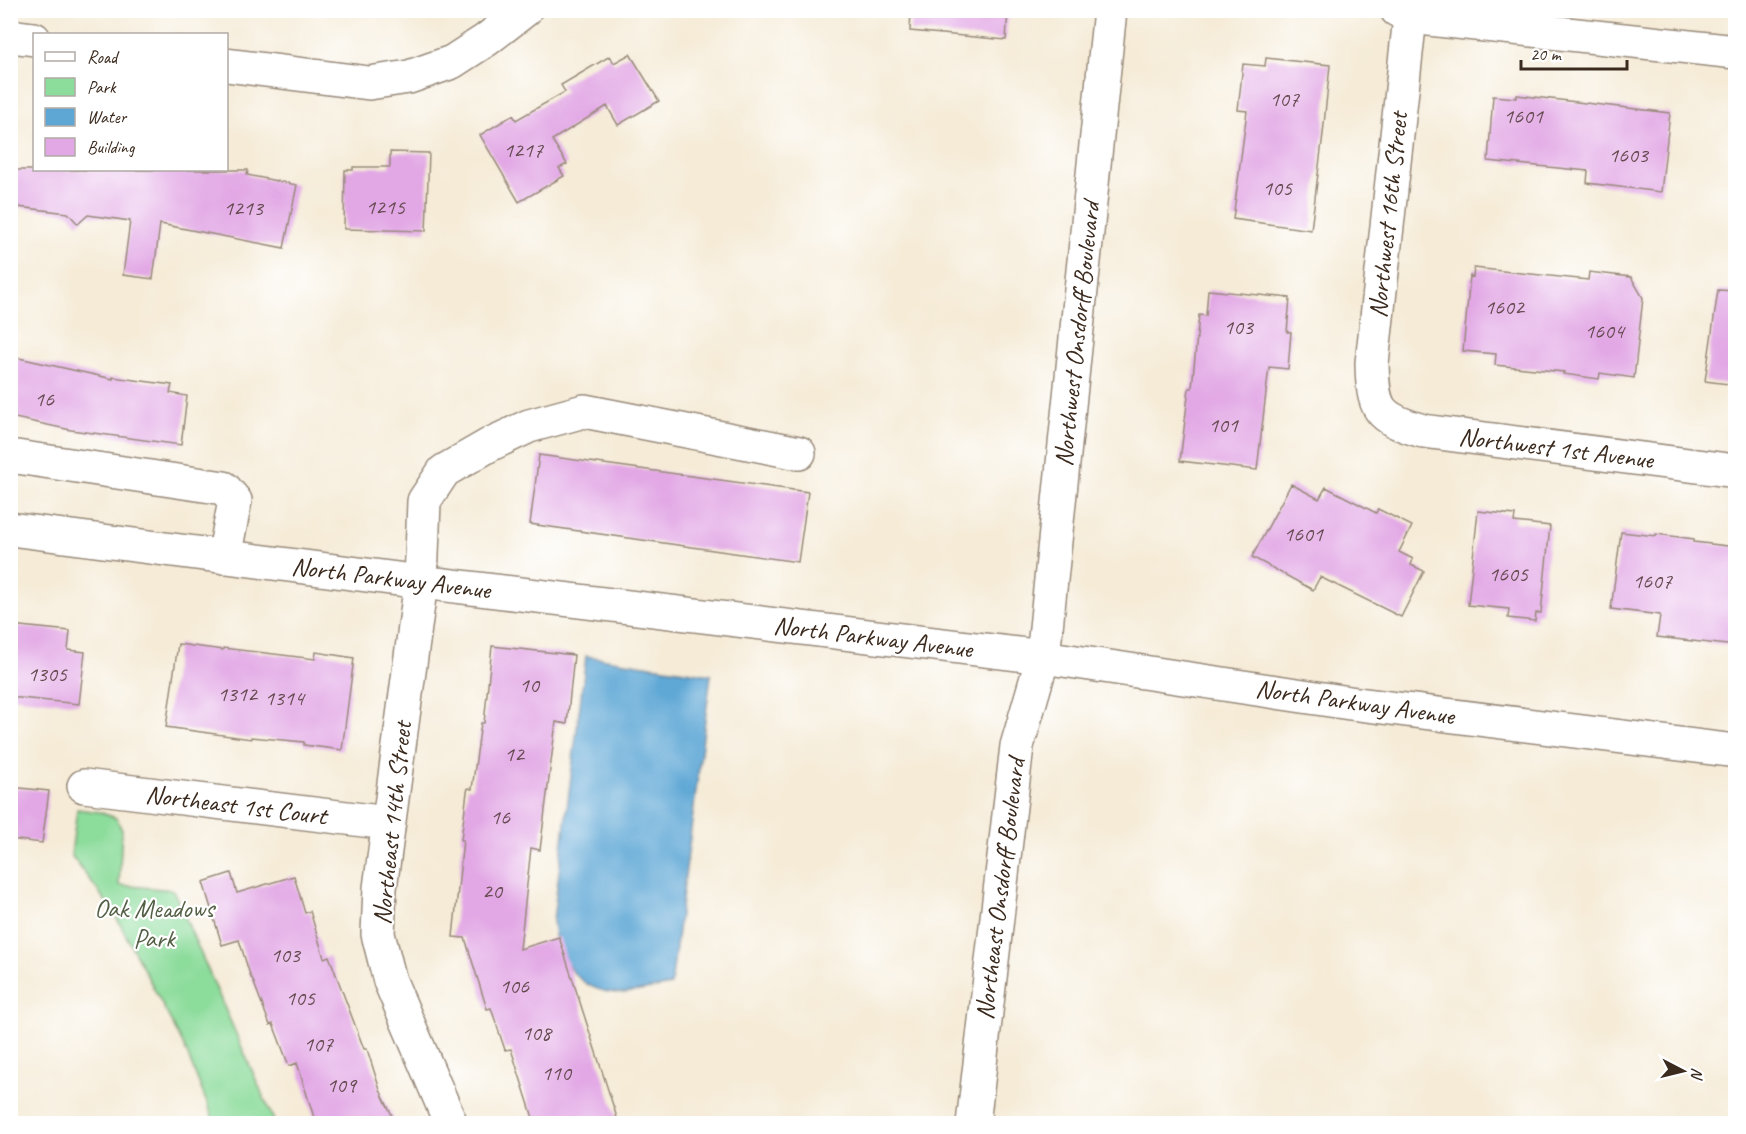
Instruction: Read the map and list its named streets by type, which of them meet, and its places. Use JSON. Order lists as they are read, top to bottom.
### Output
{
  "streets": {
    "street": [
      "Northwest 16th Street",
      "Northwest Onsdorff Boulevard",
      "Northwest 1st Avenue",
      "North Parkway Avenue",
      "Northeast 1st Court",
      "Northeast 14th Street",
      "Northeast Onsdorff Boulevard"
    ]
  },
  "crossings": [
    ["Northwest 16th Street", "Northwest 1st Avenue"],
    ["Northwest Onsdorff Boulevard", "North Parkway Avenue"],
    ["Northwest Onsdorff Boulevard", "Northeast Onsdorff Boulevard"],
    ["North Parkway Avenue", "Northeast 14th Street"],
    ["North Parkway Avenue", "Northeast Onsdorff Boulevard"],
    ["Northeast 1st Court", "Northeast 14th Street"]
  ],
  "parks": ["Oak Meadows Park"],
  "house_numbers": [
    "107",
    "1601",
    "1217",
    "1603",
    "105",
    "1215",
    "1213",
    "1602",
    "103",
    "1604",
    "16",
    "101",
    "1601",
    "1605",
    "1607",
    "1305",
    "10",
    "1312",
    "1314",
    "12",
    "16",
    "20",
    "103",
    "106",
    "105",
    "108",
    "107",
    "110",
    "109"
  ],
  "legend": [
    "Road",
    "Park",
    "Water",
    "Building"
  ],
  "scale_bar": "20 m",
  "north": "right"
}
